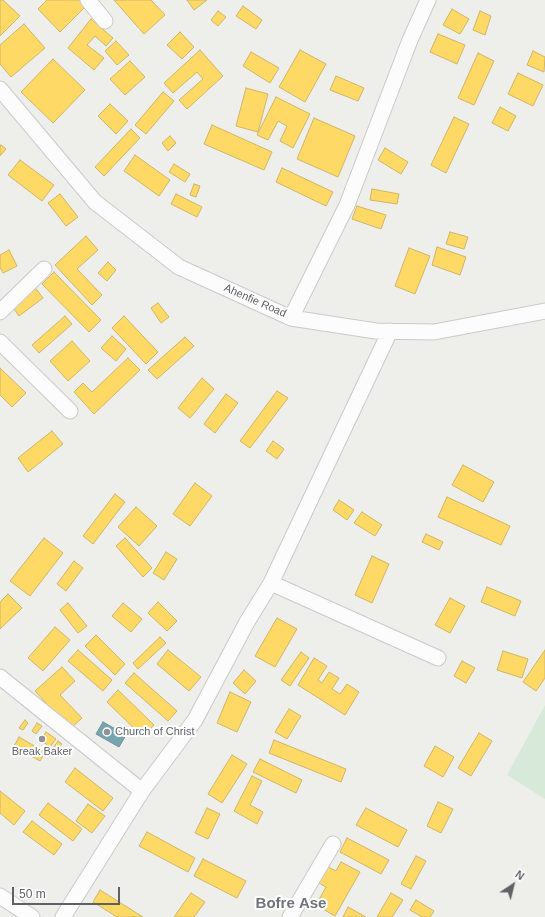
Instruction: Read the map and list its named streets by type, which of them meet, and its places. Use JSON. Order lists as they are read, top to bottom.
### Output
{
  "streets": {
    "street": ["Ahenfie Road"]
  },
  "districts": ["Bofre Ase"],
  "places": ["Church of Christ", "Break Baker"],
  "scale_bar": "50 m",
  "north": "top right"
}
